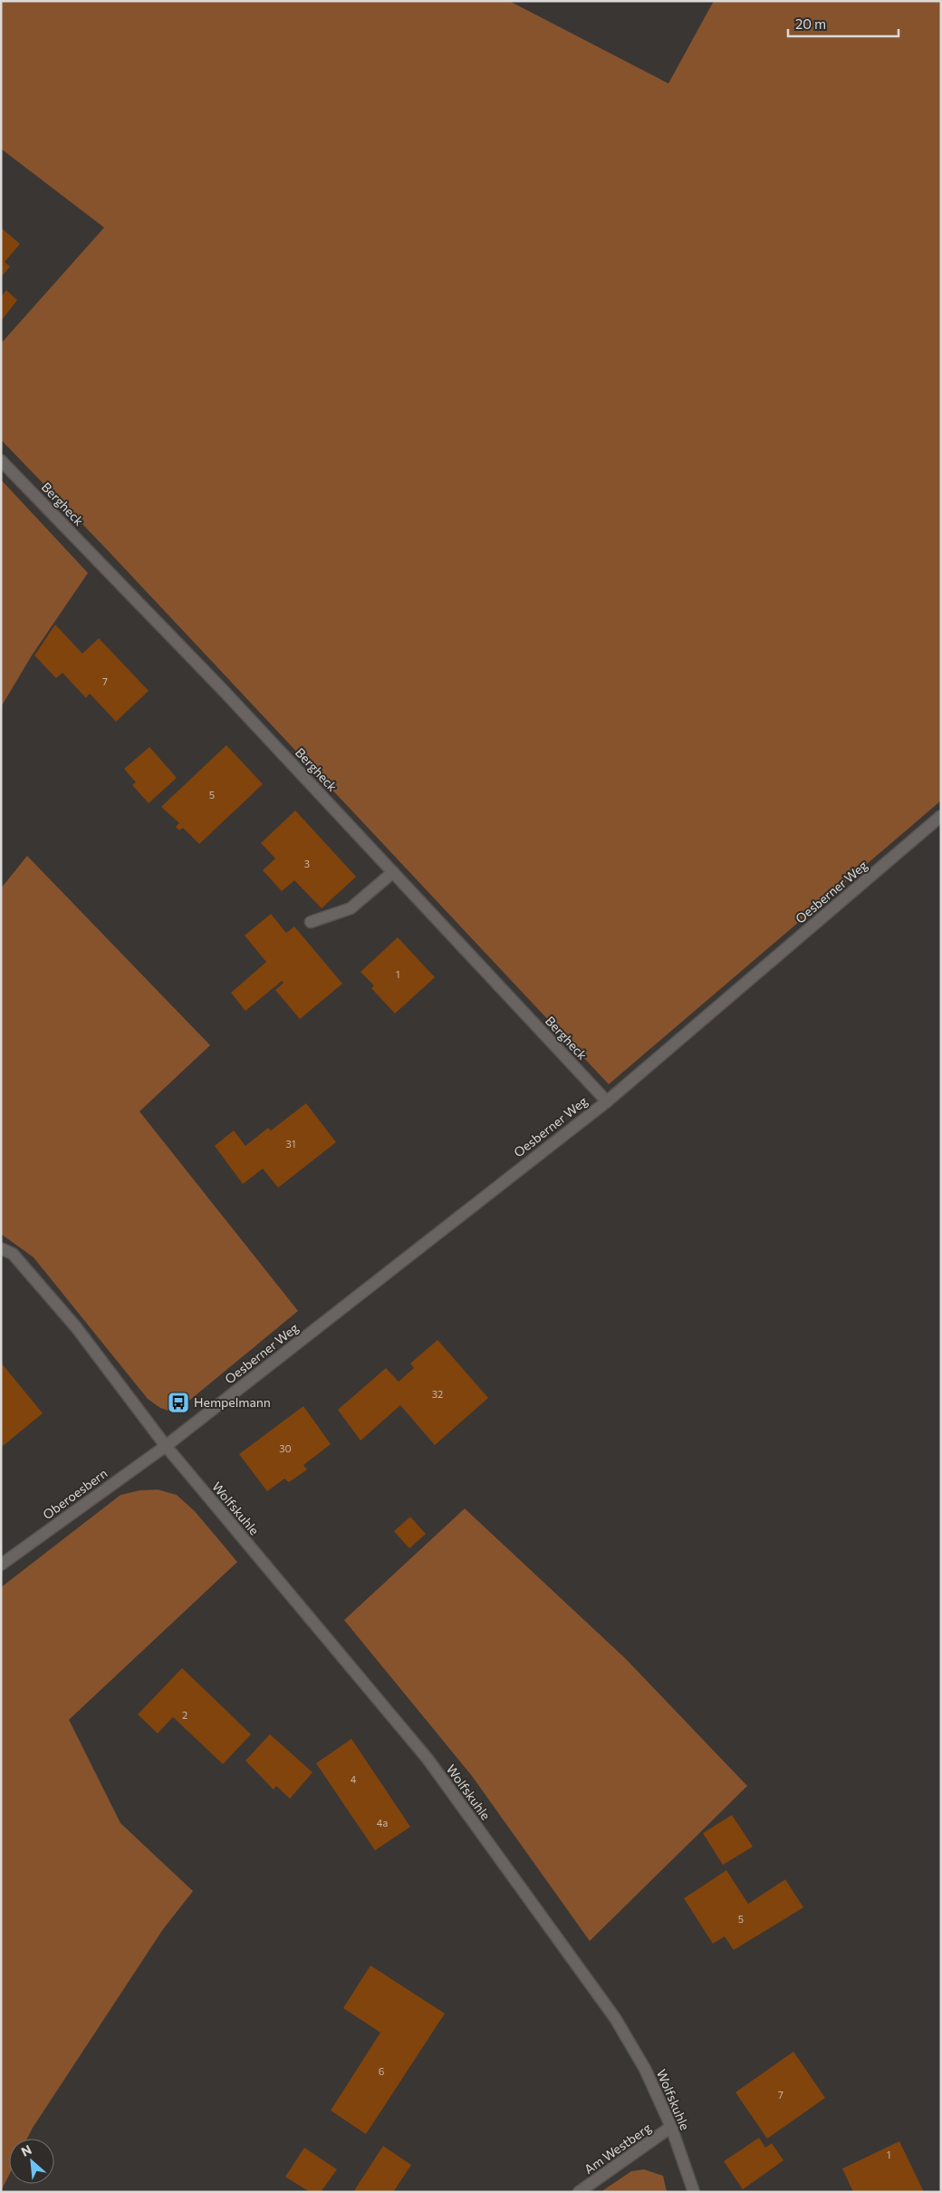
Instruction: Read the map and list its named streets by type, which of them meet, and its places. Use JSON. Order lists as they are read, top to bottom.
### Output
{
  "streets": {
    "street": [
      "Bergheck",
      "Oesberner Weg",
      "Oberoesbern",
      "Wolfskuhle",
      "Am Westberg"
    ]
  },
  "crossings": [
    ["Bergheck", "Oesberner Weg"],
    ["Oesberner Weg", "Oberoesbern"],
    ["Oesberner Weg", "Wolfskuhle"],
    ["Oberoesbern", "Wolfskuhle"],
    ["Wolfskuhle", "Am Westberg"]
  ],
  "places": {
    "bus stop": ["Hempelmann"]
  },
  "house_numbers": [
    "7",
    "5",
    "3",
    "1",
    "31",
    "32",
    "30",
    "2",
    "4",
    "4a",
    "5",
    "6",
    "7",
    "1"
  ],
  "scale_bar": "20 m",
  "north": "top left"
}
